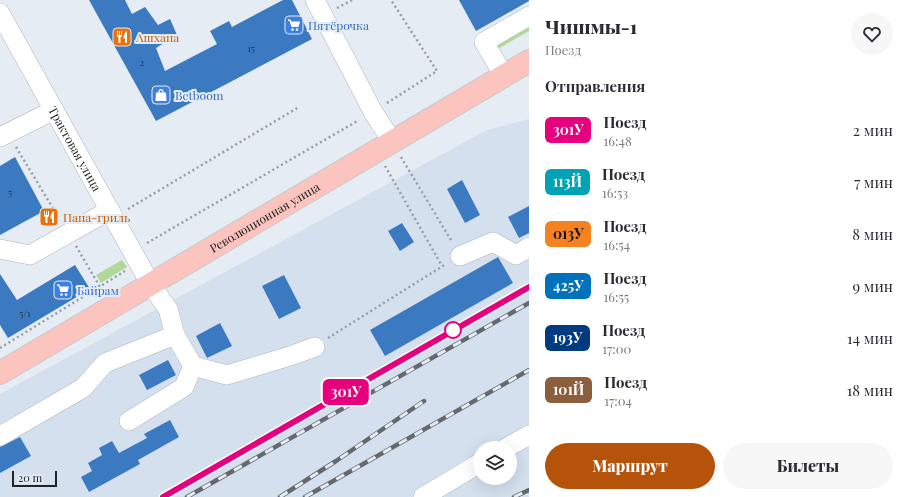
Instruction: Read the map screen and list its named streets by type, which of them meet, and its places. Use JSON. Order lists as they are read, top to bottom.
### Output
{
  "streets": {
    "main road": ["Революционная улица"],
    "street": ["Трактовая улица"]
  },
  "crossings": [
    ["Трактовая улица", "Революционная улица"]
  ],
  "places": {
    "supermarket": ["Пятёрочка", "Байрам"],
    "restaurant": ["Ашхана", "Папа-гриль"],
    "shop": ["Betboom"]
  },
  "house_numbers": [
    "15",
    "2",
    "5",
    "5/1"
  ],
  "scale_bar": "20 m",
  "page": {
    "on_map": "301У",
    "heading": [
      ["Чишмы-1", "Поезд"],
      "Отправления"
    ],
    "list": [
      {
        "mark": "301У",
        "name": "Поезд",
        "note": "16:48",
        "value": "2 мин"
      },
      {
        "mark": "113Й",
        "name": "Поезд",
        "note": "16:53",
        "value": "7 мин"
      },
      {
        "mark": "013У",
        "name": "Поезд",
        "note": "16:54",
        "value": "8 мин"
      },
      {
        "mark": "425У",
        "name": "Поезд",
        "note": "16:55",
        "value": "9 мин"
      },
      {
        "mark": "193У",
        "name": "Поезд",
        "note": "17:00",
        "value": "14 мин"
      },
      {
        "mark": "101Й",
        "name": "Поезд",
        "note": "17:04",
        "value": "18 мин"
      }
    ],
    "buttons": ["Маршрут", "Билеты"],
    "scale": "20 m"
  }
}
